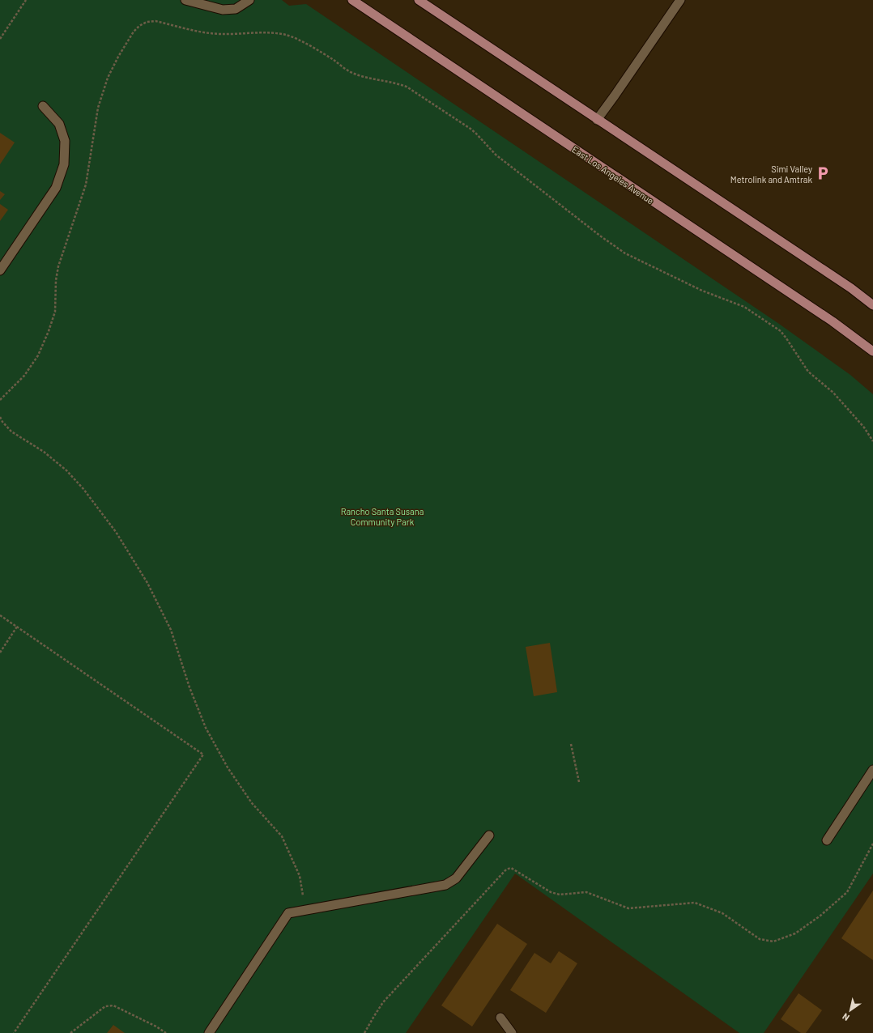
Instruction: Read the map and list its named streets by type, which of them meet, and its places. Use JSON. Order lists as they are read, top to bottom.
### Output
{
  "streets": {
    "main road": ["East Los Angeles Avenue"]
  },
  "parks": ["Rancho Santa Susana Community Park"],
  "places": {
    "parking": ["Simi Valley Metrolink and Amtrak"]
  },
  "north": "bottom left"
}
